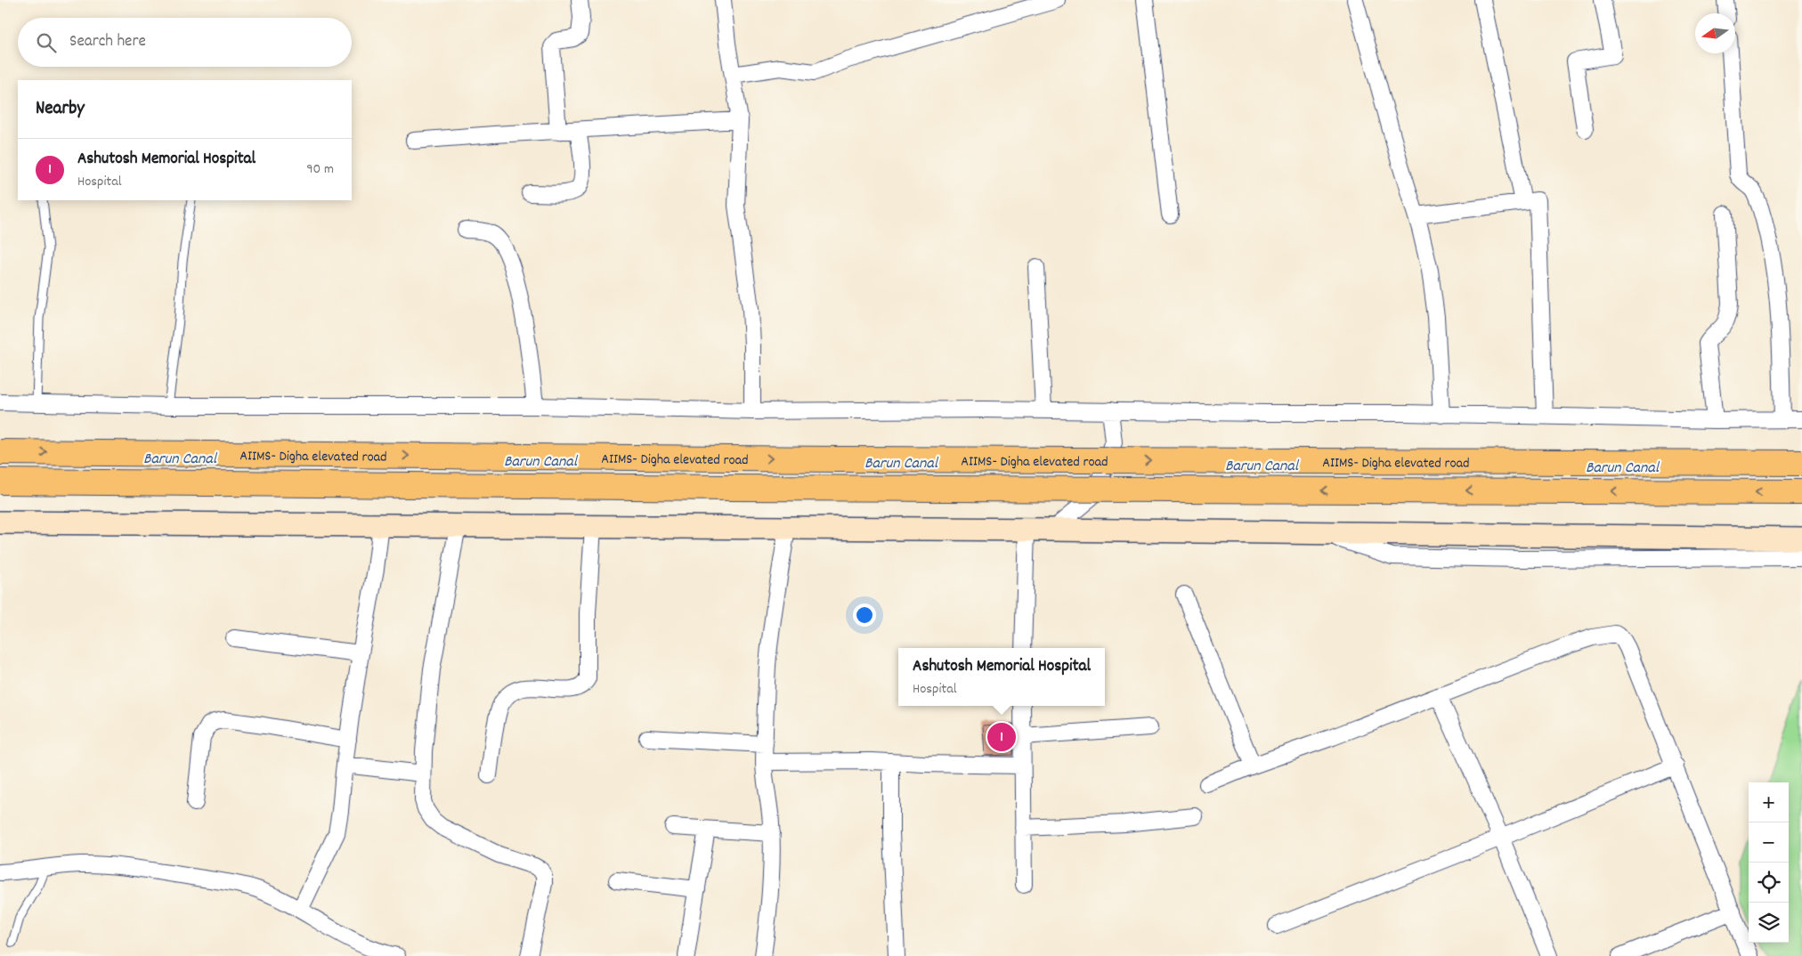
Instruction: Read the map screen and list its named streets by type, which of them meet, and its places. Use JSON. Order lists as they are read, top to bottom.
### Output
{
  "streets": {
    "highway": ["AIIMS- Digha elevated road"]
  },
  "water": ["Barun Canal"],
  "north": "left",
  "page": {
    "search": "Search here",
    "heading": "Nearby",
    "list": [
      {
        "mark": "1",
        "name": "Ashutosh Memorial Hospital",
        "note": "Hospital",
        "value": "90 m"
      }
    ],
    "popup": ["Ashutosh Memorial Hospital", "Hospital"],
    "pins": "1",
    "map_buttons": ["+", "−"]
  }
}
